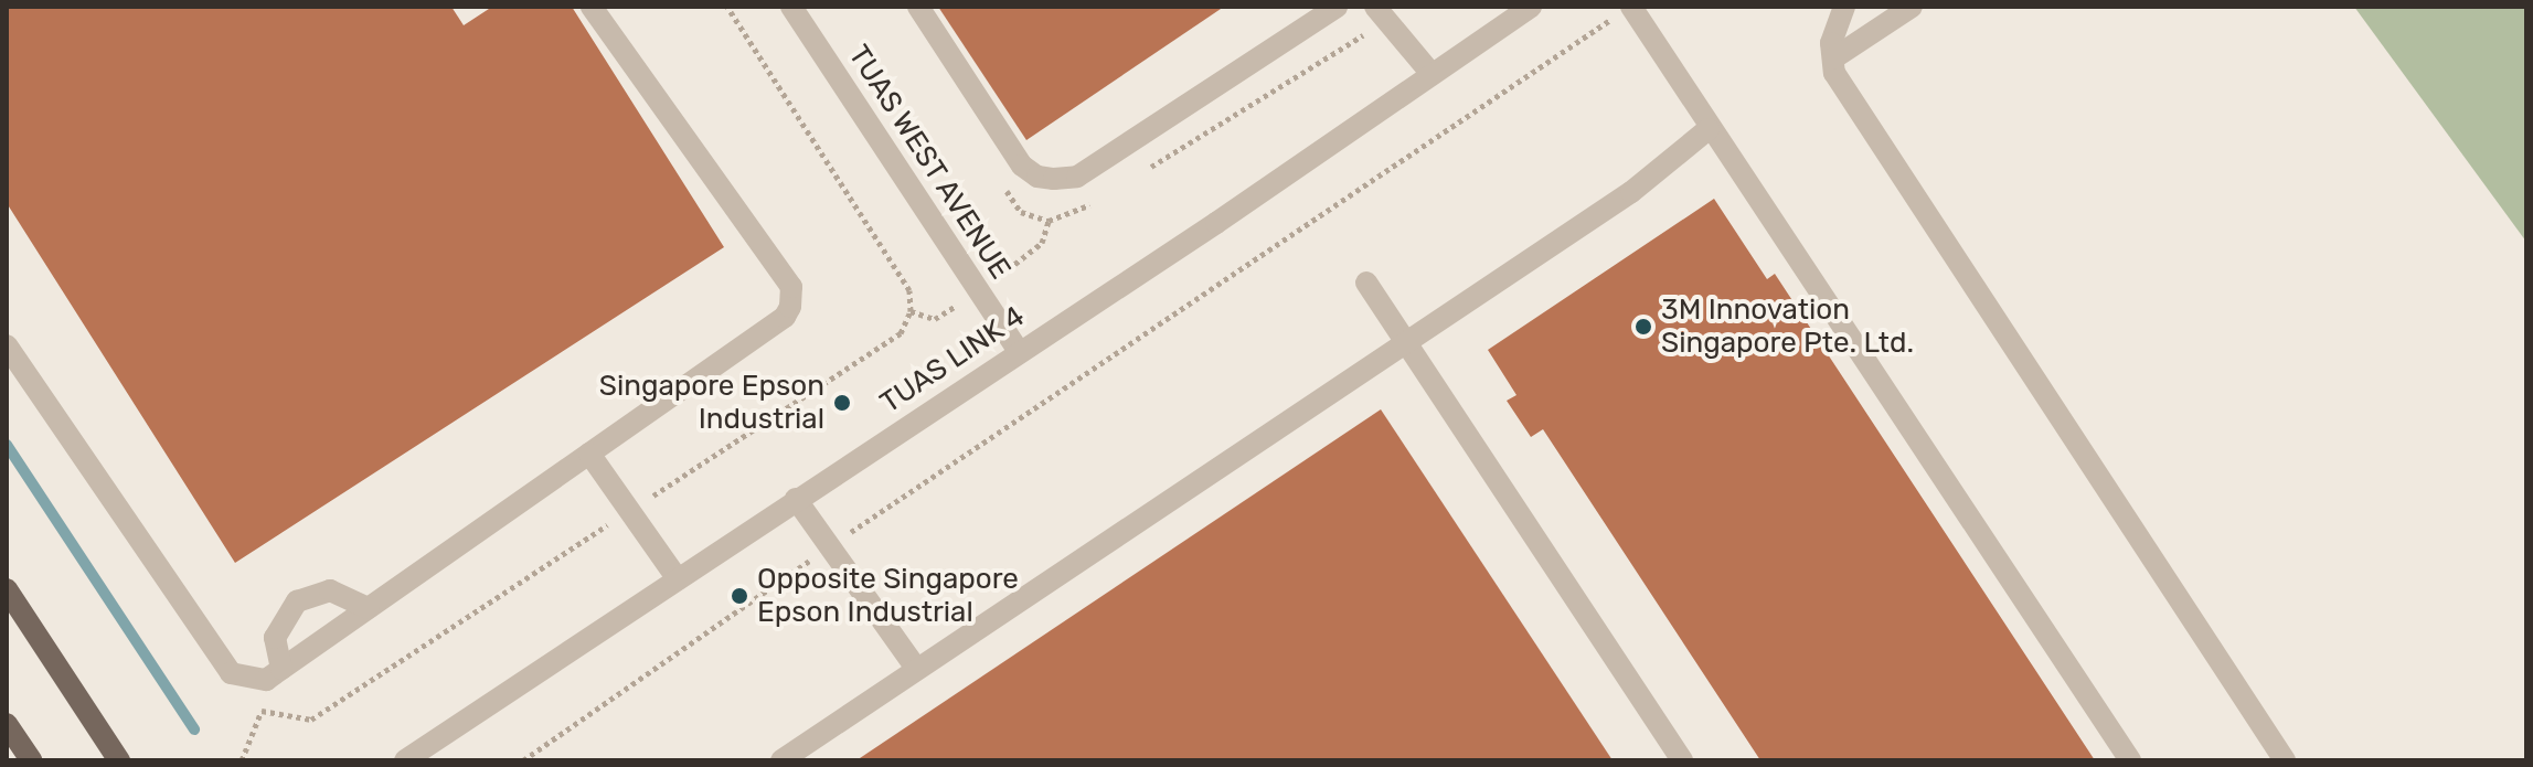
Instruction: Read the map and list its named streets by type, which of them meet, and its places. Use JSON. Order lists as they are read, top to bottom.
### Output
{
  "streets": {
    "street": ["TUAS WEST AVENUE", "TUAS LINK 4"]
  },
  "crossings": [
    ["TUAS WEST AVENUE", "TUAS LINK 4"]
  ],
  "places": ["3M Innovation Singapore Pte. Ltd.", "Singapore Epson Industrial", "Opposite Singapore Epson Industrial"]
}
